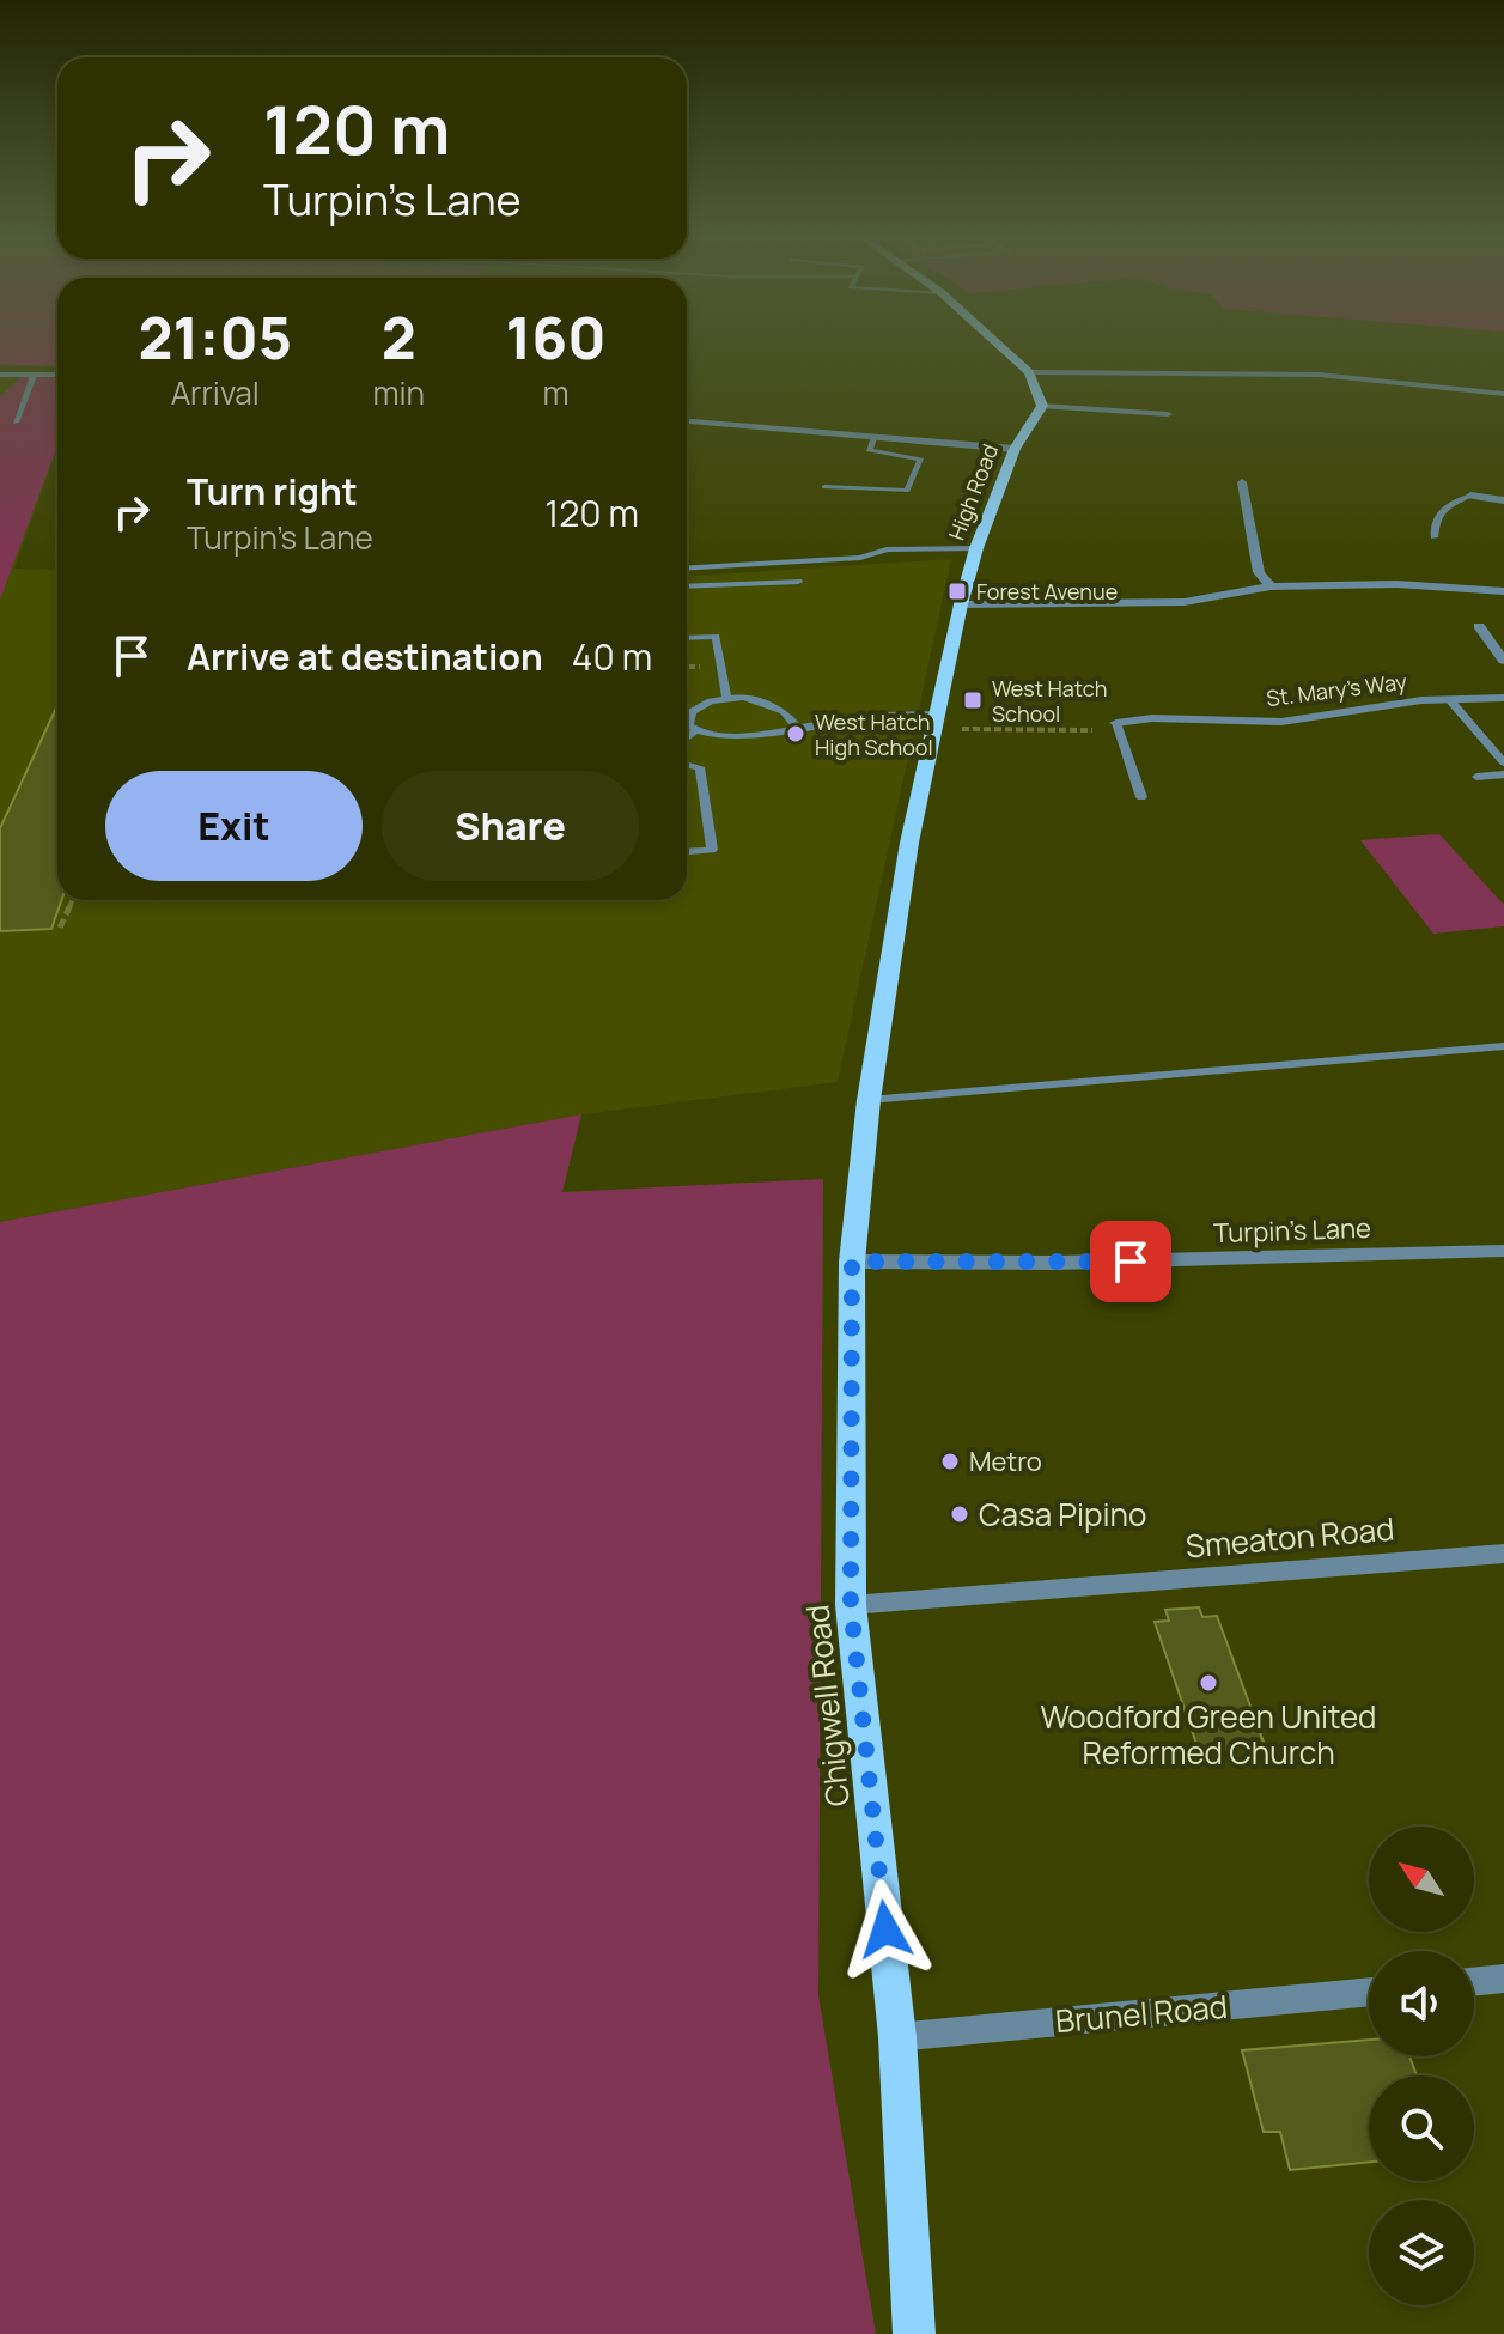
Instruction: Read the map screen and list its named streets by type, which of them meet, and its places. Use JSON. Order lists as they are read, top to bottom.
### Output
{
  "streets": {
    "main road": ["High Road", "Chigwell Road"],
    "street": [
      "St. Mary's Way",
      "Turpin's Lane",
      "Smeaton Road",
      "Brunel Road"
    ]
  },
  "crossings": [
    ["High Road", "Chigwell Road"],
    ["Turpin's Lane", "Chigwell Road"],
    ["Smeaton Road", "Chigwell Road"],
    ["Chigwell Road", "Brunel Road"]
  ],
  "places": {
    "transit": ["Forest Avenue", "West Hatch School"],
    "other": [
      "West Hatch High School",
      "Metro",
      "Casa Pipino",
      "Woodford Green United Reformed Church"
    ]
  },
  "north": "top left",
  "page": {
    "turn": ["120 m", "Turpin's Lane"],
    "eta": [
      "21:05",
      "Arrival",
      "2",
      "min",
      "160",
      "m"
    ],
    "list": [
      {
        "name": "Turn right",
        "note": "Turpin's Lane",
        "value": "120 m"
      },
      {
        "name": "Arrive at destination",
        "value": "40 m"
      }
    ],
    "buttons": ["Exit", "Share"]
  }
}
